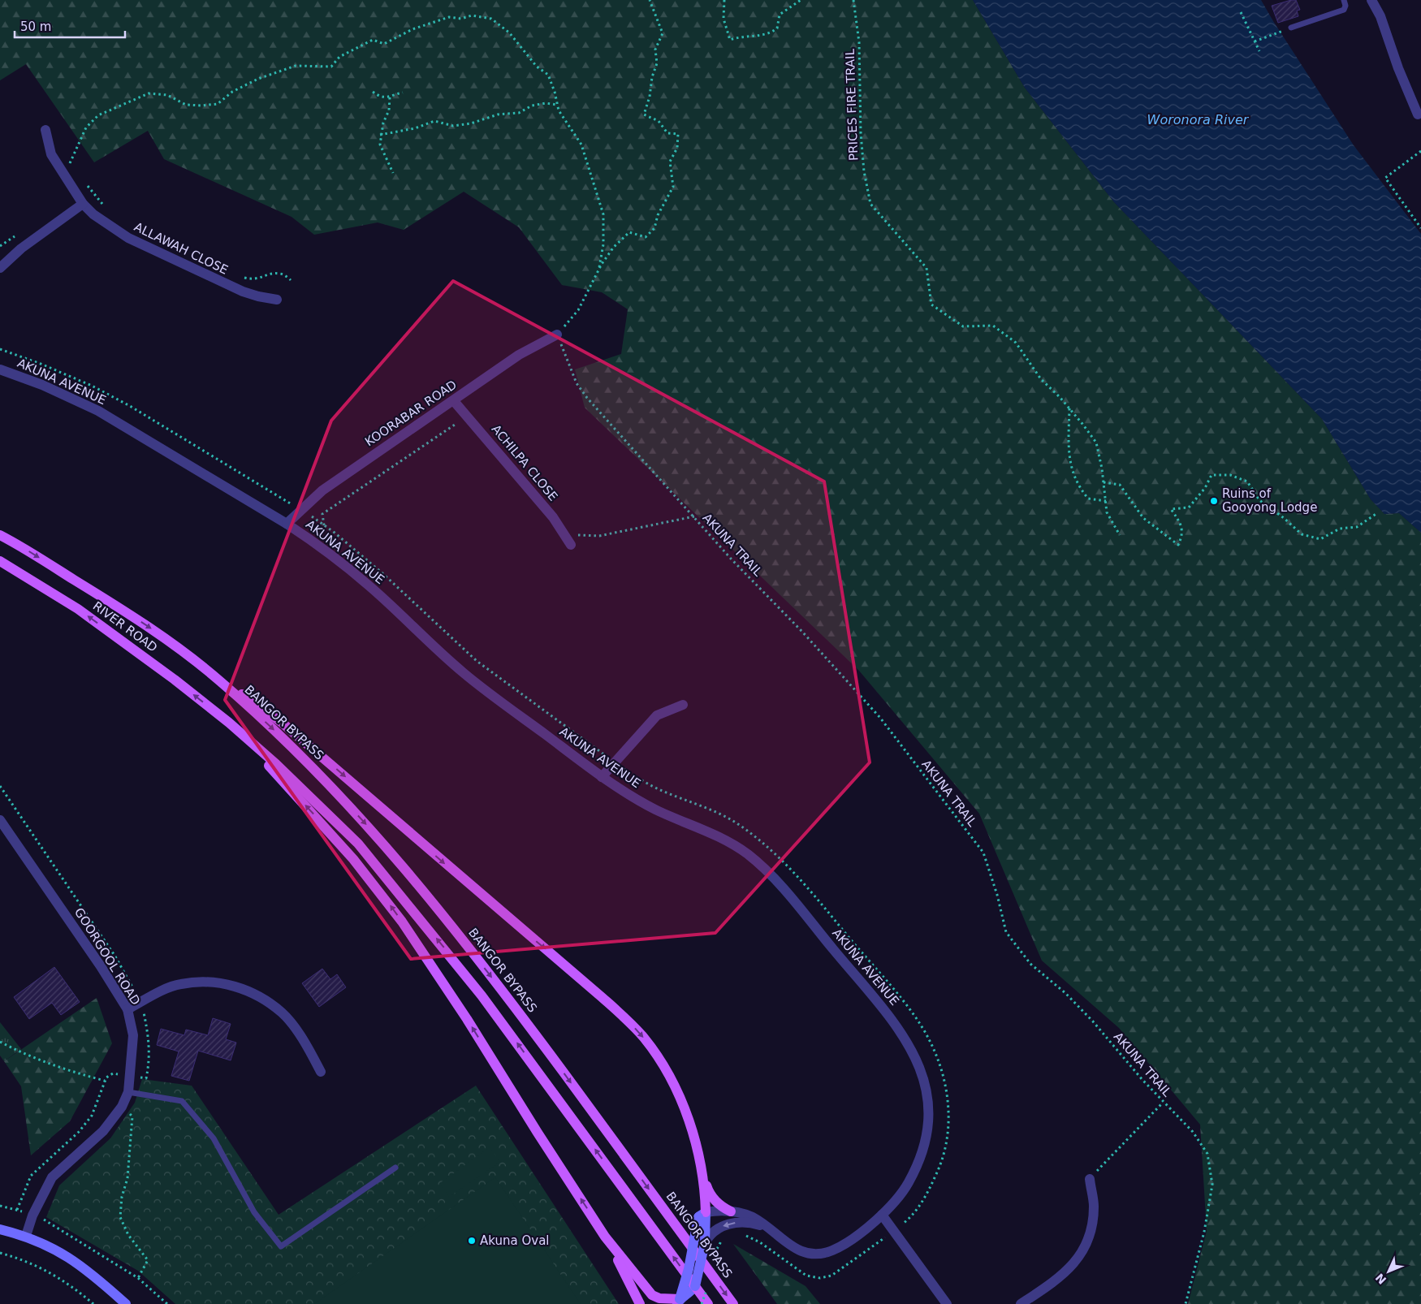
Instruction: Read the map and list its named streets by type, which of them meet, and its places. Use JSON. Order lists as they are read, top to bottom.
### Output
{
  "streets": {
    "main road": ["RIVER ROAD", "BANGOR BYPASS"],
    "street": [
      "ALLAWAH CLOSE",
      "AKUNA AVENUE",
      "KOORABAR ROAD",
      "ACHILPA CLOSE",
      "GOORGOOL ROAD"
    ],
    "path": ["PRICES FIRE TRAIL", "AKUNA TRAIL"]
  },
  "crossings": [
    ["AKUNA AVENUE", "KOORABAR ROAD"],
    ["KOORABAR ROAD", "ACHILPA CLOSE"],
    ["KOORABAR ROAD", "AKUNA TRAIL"],
    ["RIVER ROAD", "BANGOR BYPASS"]
  ],
  "water": ["Woronora River"],
  "places": ["Ruins of Gooyong Lodge", "Akuna Oval"],
  "scale_bar": "50 m",
  "north": "bottom left"
}
